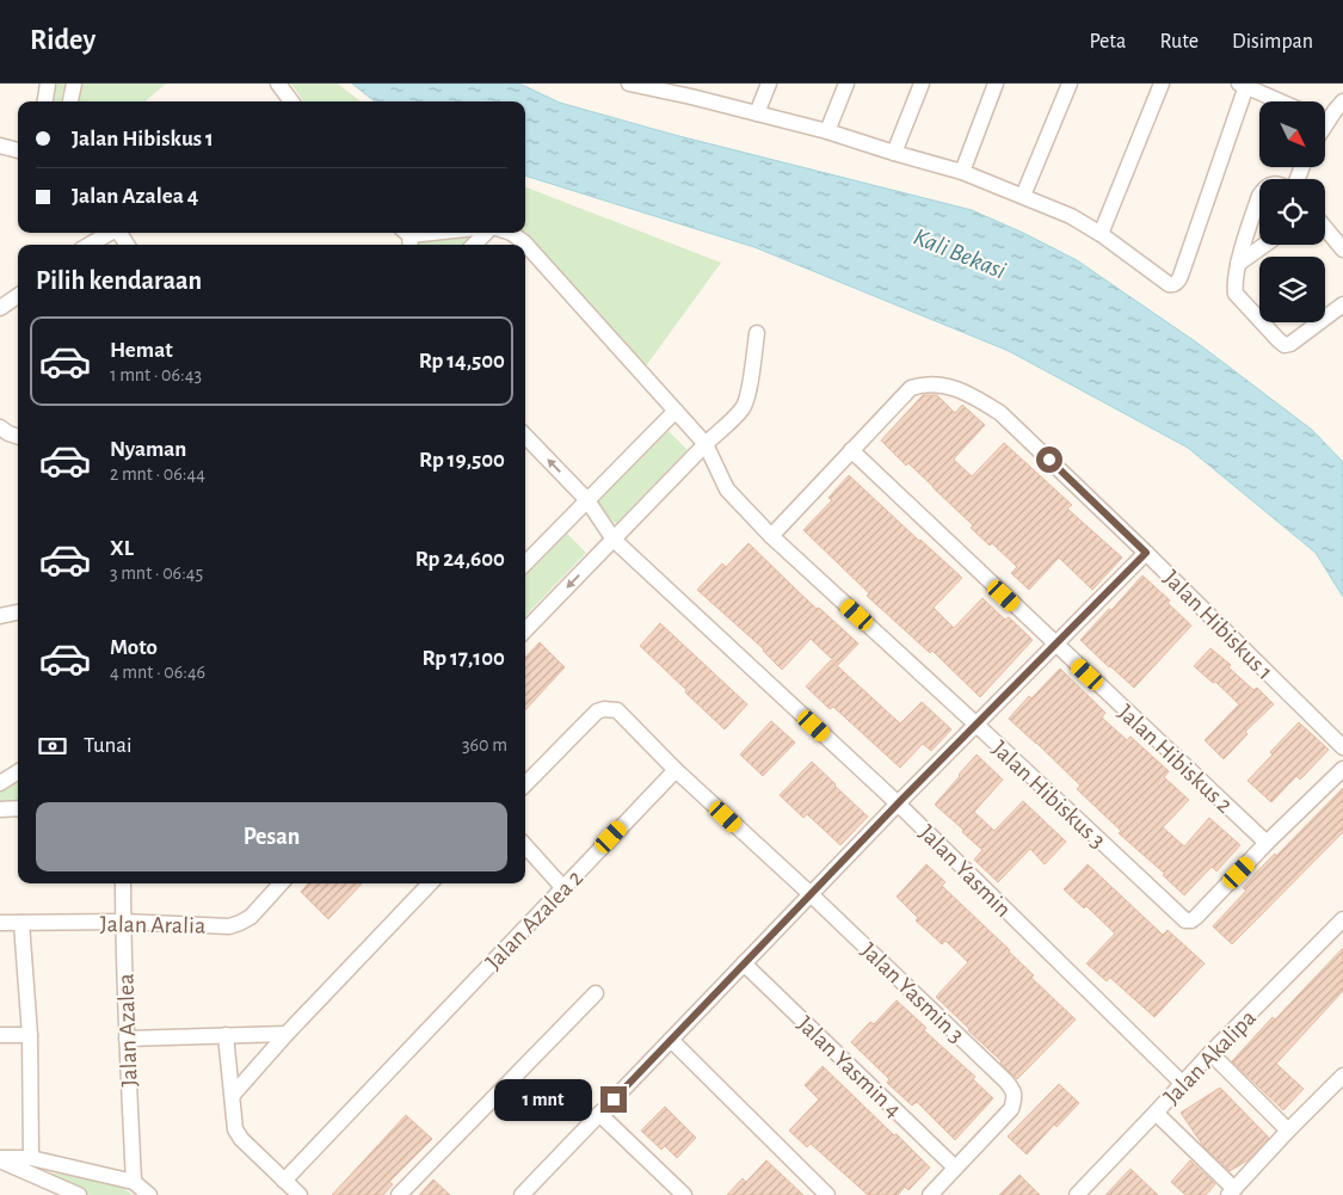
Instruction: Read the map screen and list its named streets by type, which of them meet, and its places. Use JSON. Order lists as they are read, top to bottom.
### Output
{
  "streets": {
    "street": [
      "Jalan Hibiskus 1",
      "Jalan Hibiskus 2",
      "Jalan Hibiskus 3",
      "Jalan Yasmin",
      "Jalan Azalea 2",
      "Jalan Aralia",
      "Jalan Yasmin 3",
      "Jalan Azalea",
      "Jalan Akalipa",
      "Jalan Yasmin 4"
    ]
  },
  "crossings": [
    ["Jalan Hibiskus 1", "Jalan Hibiskus 2"],
    ["Jalan Hibiskus 1", "Jalan Hibiskus 3"],
    ["Jalan Hibiskus 2", "Jalan Hibiskus 3"],
    ["Jalan Yasmin", "Jalan Akalipa"],
    ["Jalan Azalea 2", "Jalan Yasmin 3"],
    ["Jalan Aralia", "Jalan Azalea"],
    ["Jalan Yasmin 3", "Jalan Yasmin 4"]
  ],
  "water": ["Kali Bekasi"],
  "north": "bottom right",
  "page": {
    "header": "Ridey",
    "nav": ["Peta", "Rute", "Disimpan"],
    "banner": ["Jalan Hibiskus 1", "Jalan Azalea 4"],
    "heading": "Pilih kendaraan",
    "list": [
      {
        "name": "Hemat",
        "note": "1 mnt · 06:43",
        "value": "Rp 14,500"
      },
      {
        "name": "Nyaman",
        "note": "2 mnt · 06:44",
        "value": "Rp 19,500"
      },
      {
        "name": "XL",
        "note": "3 mnt · 06:45",
        "value": "Rp 24,600"
      },
      {
        "name": "Moto",
        "note": "4 mnt · 06:46",
        "value": "Rp 17,100"
      }
    ],
    "pay": ["Tunai", "360 m"],
    "buttons": "Pesan",
    "bubble": "1 mnt"
  }
}
